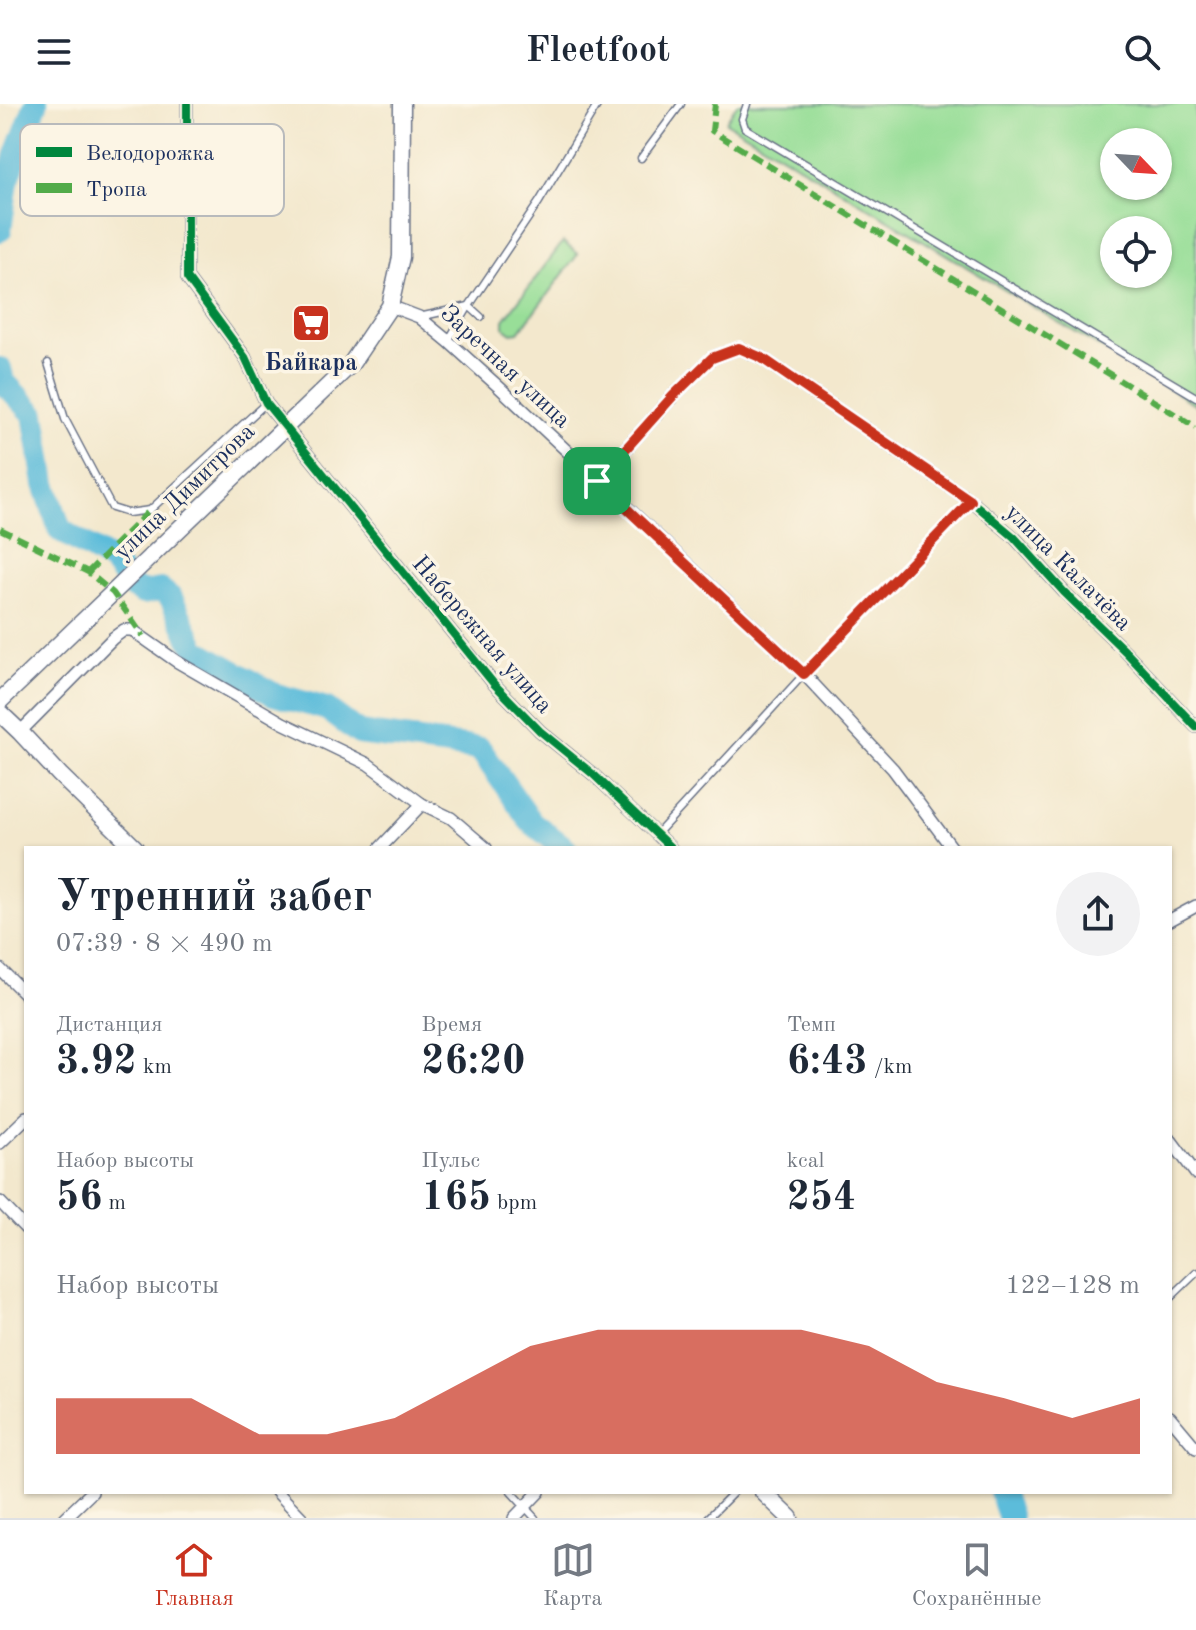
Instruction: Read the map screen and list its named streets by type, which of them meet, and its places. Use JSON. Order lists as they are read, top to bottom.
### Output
{
  "streets": {
    "main road": ["улица Димитрова"],
    "street": ["Заречная улица", "улица Калачёва", "Набережная улица"]
  },
  "crossings": [
    ["Заречная улица", "улица Димитрова"],
    ["Заречная улица", "улица Калачёва"],
    ["улица Димитрова", "Набережная улица"]
  ],
  "places": {
    "supermarket": ["Байкара"]
  },
  "legend": ["Велодорожка", "Тропа"],
  "north": "bottom right",
  "page": {
    "header": "Fleetfoot",
    "heading": ["Утренний забег", "07:39 · 8 × 490 m"],
    "stats": [
      ["Дистанция", "3.92 km"],
      ["Время", "26:20"],
      ["Темп", "6:43 /km"],
      ["Набор высоты", "56 m"],
      ["Пульс", "165 bpm"],
      ["kcal", "254"]
    ],
    "chart": ["Набор высоты", "122–128 m"],
    "tabs": ["Главная", "Карта", "Сохранённые"]
  }
}
